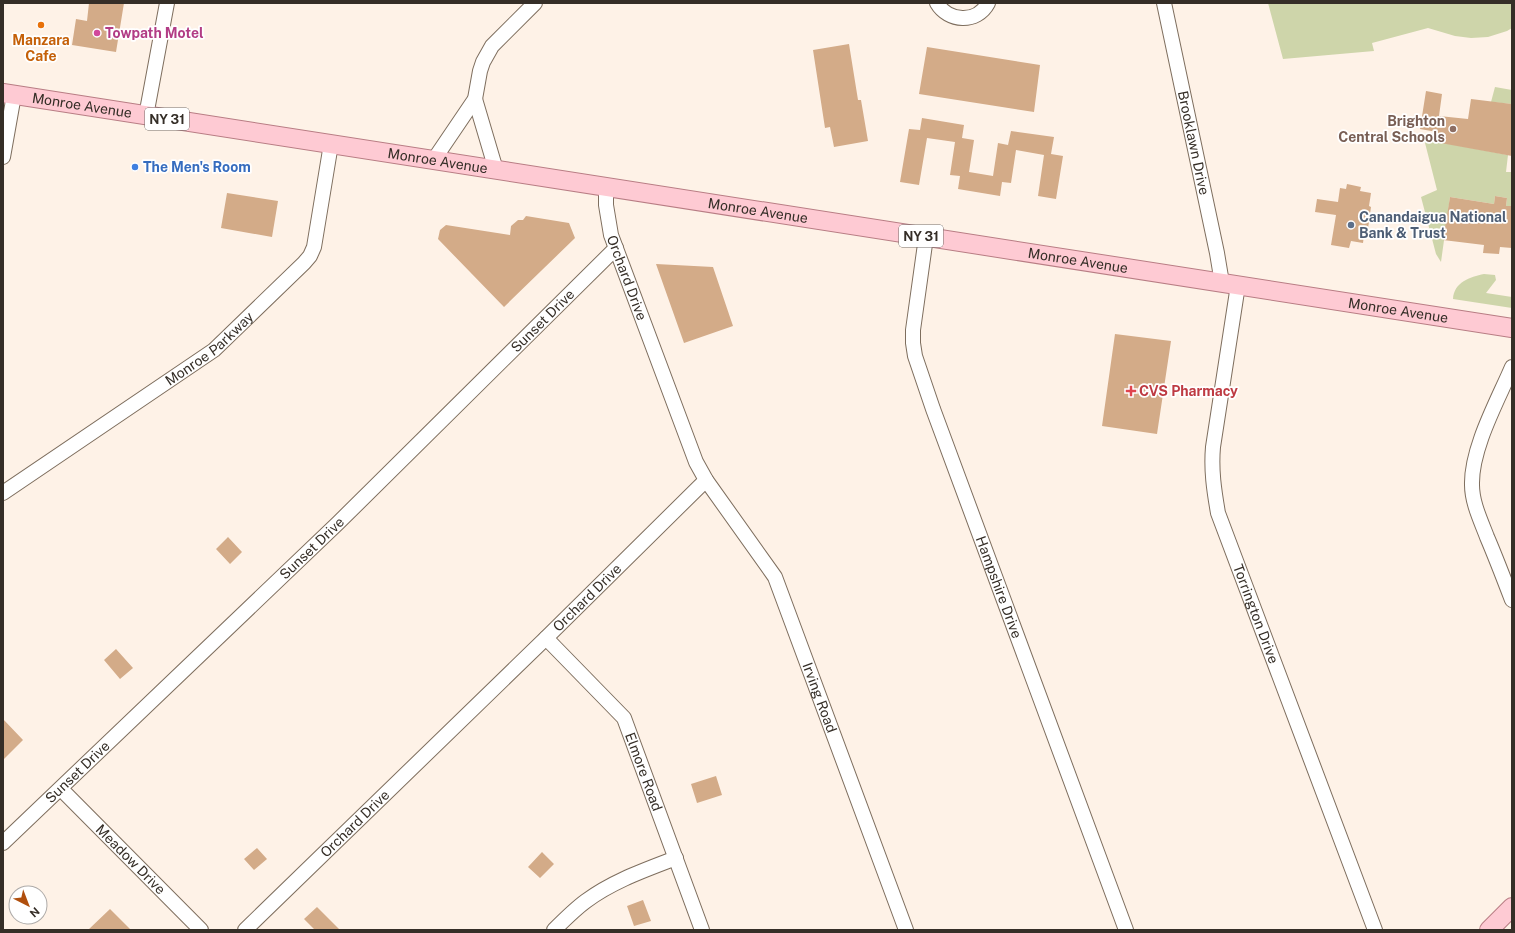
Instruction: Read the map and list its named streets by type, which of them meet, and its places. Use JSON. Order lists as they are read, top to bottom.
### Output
{
  "streets": {
    "main road": ["Monroe Avenue", "NY 31"],
    "street": [
      "Brooklawn Drive",
      "Orchard Drive",
      "Sunset Drive",
      "Monroe Parkway",
      "Hampshire Drive",
      "Torrington Drive",
      "Irving Road",
      "Elmore Road",
      "Meadow Drive"
    ]
  },
  "crossings": [
    ["Monroe Avenue", "Brooklawn Drive"],
    ["Monroe Avenue", "Orchard Drive"],
    ["Monroe Avenue", "Monroe Parkway"],
    ["Monroe Avenue", "Hampshire Drive"],
    ["Monroe Avenue", "Torrington Drive"],
    ["Brooklawn Drive", "Torrington Drive"],
    ["Orchard Drive", "Sunset Drive"],
    ["Orchard Drive", "Irving Road"],
    ["Orchard Drive", "Elmore Road"],
    ["Sunset Drive", "Meadow Drive"]
  ],
  "places": {
    "other": [
      "Manzara Cafe",
      "Towpath Motel",
      "Brighton Central Schools",
      "The Men's Room",
      "Canandaigua National Bank & Trust"
    ],
    "health": ["CVS Pharmacy"]
  },
  "north": "bottom right"
}
